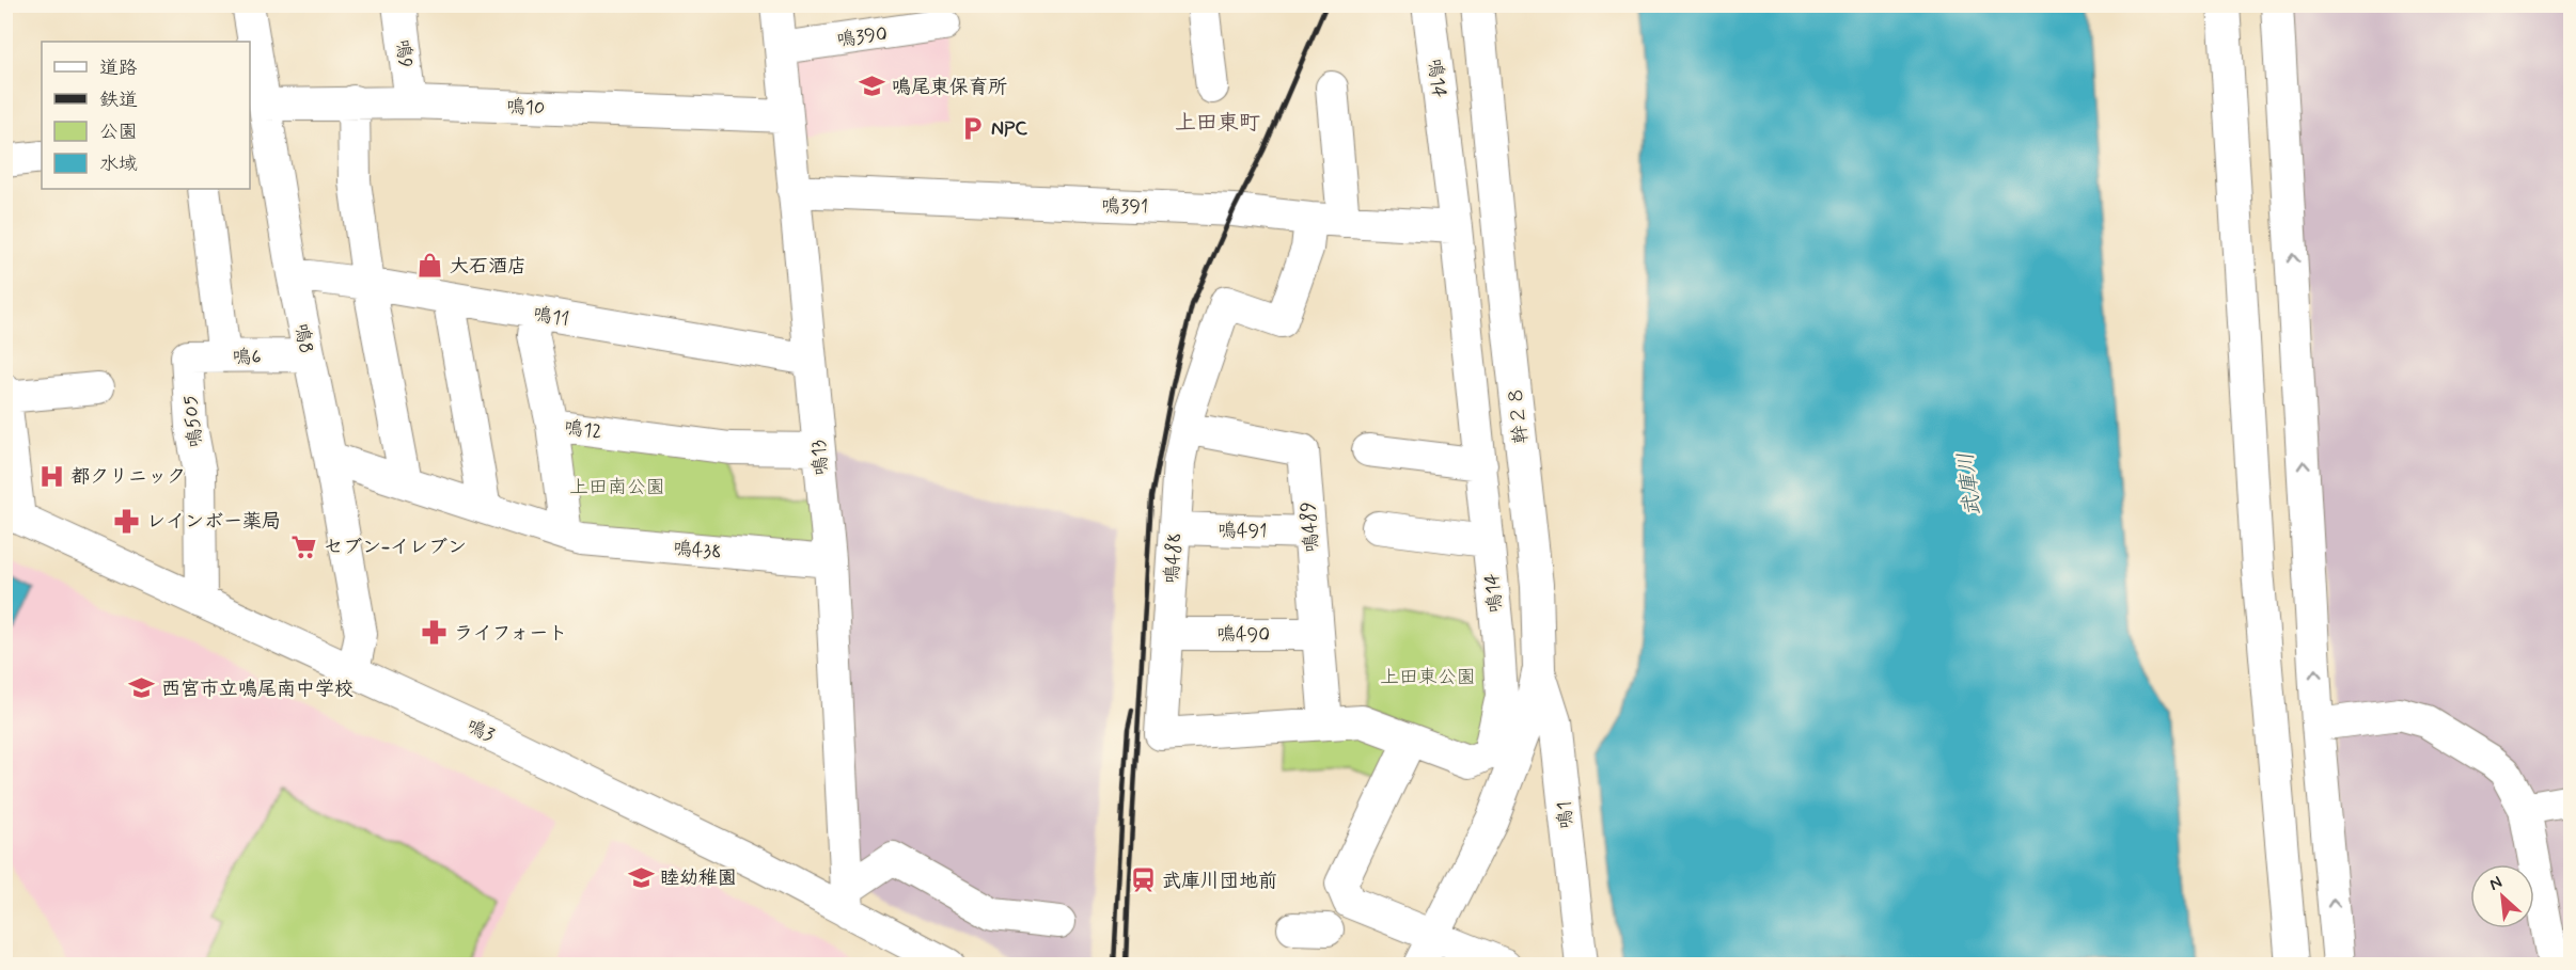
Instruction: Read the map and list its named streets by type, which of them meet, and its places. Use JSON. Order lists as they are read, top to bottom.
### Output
{
  "streets": {
    "street": [
      "鳴390",
      "鳴9",
      "鳴14",
      "鳴10",
      "鳴391",
      "鳴11",
      "鳴8",
      "鳴6",
      "幹２８",
      "鳴505",
      "鳴12",
      "鳴13",
      "鳴489",
      "鳴491",
      "鳴438",
      "鳴488",
      "鳴490",
      "鳴3",
      "鳴1"
    ]
  },
  "crossings": [
    ["鳴390", "鳴13"],
    ["鳴9", "鳴10"],
    ["鳴14", "鳴391"],
    ["鳴14", "鳴488"],
    ["鳴10", "鳴8"],
    ["鳴10", "鳴13"],
    ["鳴391", "鳴13"],
    ["鳴391", "鳴488"],
    ["鳴11", "鳴8"],
    ["鳴11", "鳴13"],
    ["鳴8", "鳴6"],
    ["鳴8", "鳴3"],
    ["鳴6", "鳴505"],
    ["幹２８", "鳴1"],
    ["鳴505", "鳴3"],
    ["鳴12", "鳴13"],
    ["鳴12", "鳴438"],
    ["鳴13", "鳴438"],
    ["鳴13", "鳴3"],
    ["鳴489", "鳴491"],
    ["鳴489", "鳴488"],
    ["鳴489", "鳴490"],
    ["鳴491", "鳴488"],
    ["鳴488", "鳴490"]
  ],
  "districts": ["上田東町"],
  "water": ["武庫川"],
  "parks": ["上田南公園", "上田東公園"],
  "places": {
    "school or university": ["鳴尾東保育所", "西宮市立鳴尾南中学校", "睦幼稚園"],
    "parking": ["NPC"],
    "shop": ["大石酒店"],
    "hospital": ["都クリニック"],
    "pharmacy": ["レインボー薬局", "ライフォート"],
    "supermarket": ["セブン-イレブン"],
    "station": ["武庫川団地前"]
  },
  "legend": [
    "道路",
    "鉄道",
    "公園",
    "水域"
  ],
  "north": "top left"
}
